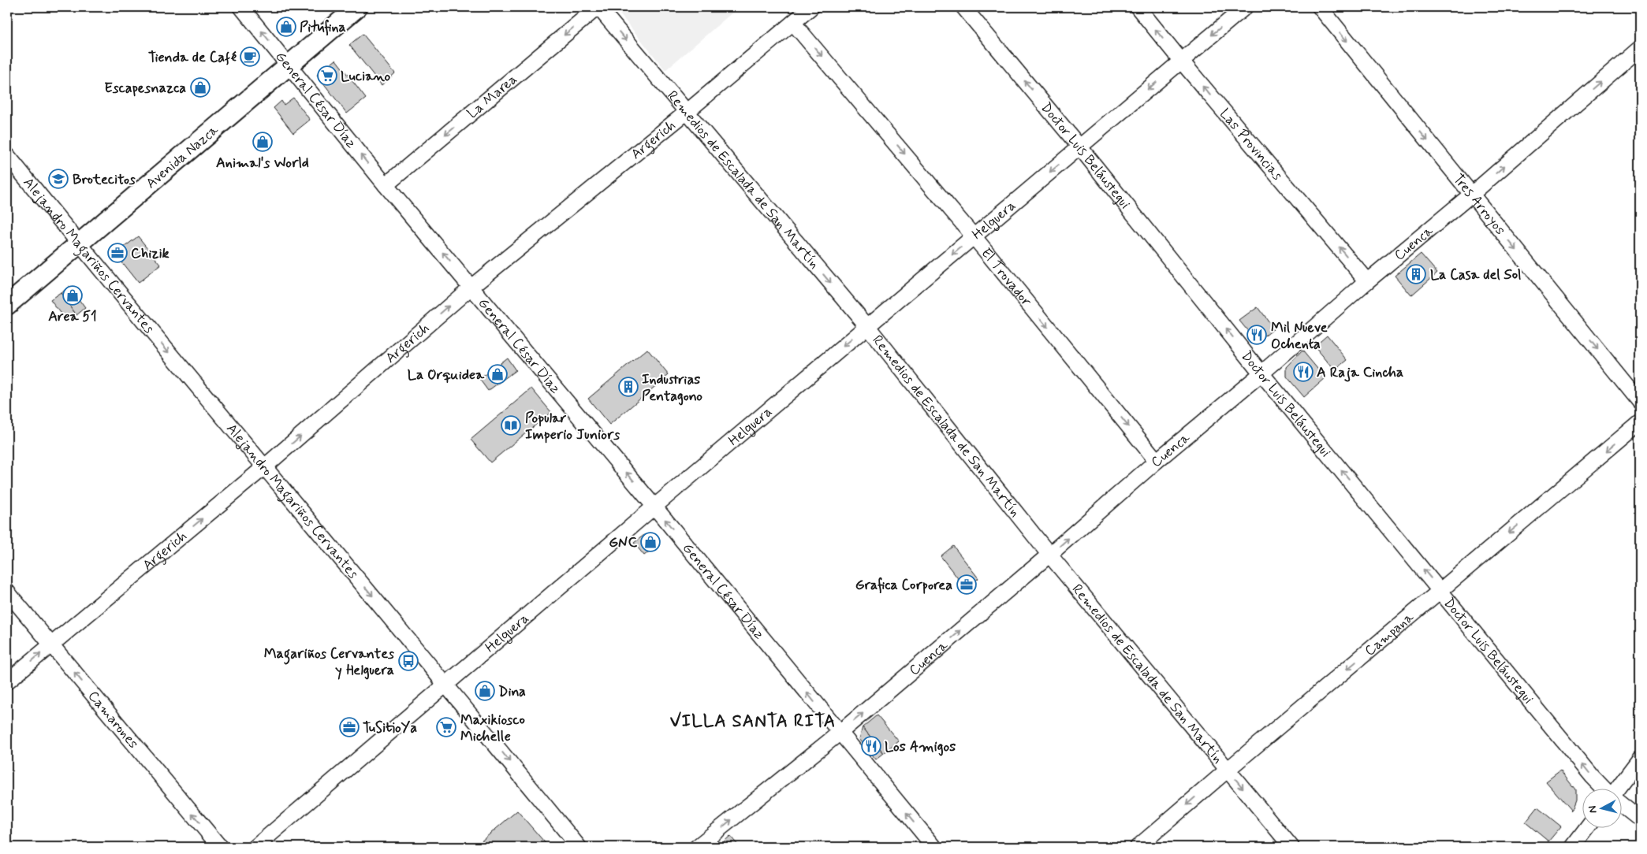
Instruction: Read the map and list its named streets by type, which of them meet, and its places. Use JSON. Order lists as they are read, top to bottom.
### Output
{
  "streets": {
    "main road": ["Avenida Nazca"],
    "street": [
      "La Marea",
      "General César Díaz",
      "Argerich",
      "Las Provincias",
      "Doctor Luis Beláustegui",
      "Remedios de Escalada de San Martín",
      "Tres Arroyos",
      "Helguera",
      "Cuenca",
      "Alejandro Magariños Cervantes",
      "El Trovador",
      "Campana",
      "Camarones"
    ]
  },
  "crossings": [
    ["La Marea", "General César Díaz"],
    ["La Marea", "Remedios de Escalada de San Martín"],
    ["General César Díaz", "Argerich"],
    ["General César Díaz", "Avenida Nazca"],
    ["General César Díaz", "Helguera"],
    ["General César Díaz", "Cuenca"],
    ["Argerich", "Remedios de Escalada de San Martín"],
    ["Argerich", "Alejandro Magariños Cervantes"],
    ["Argerich", "El Trovador"],
    ["Argerich", "Camarones"],
    ["Las Provincias", "Helguera"],
    ["Las Provincias", "Cuenca"],
    ["Doctor Luis Beláustegui", "Helguera"],
    ["Doctor Luis Beláustegui", "Cuenca"],
    ["Doctor Luis Beláustegui", "Campana"],
    ["Avenida Nazca", "Alejandro Magariños Cervantes"],
    ["Remedios de Escalada de San Martín", "Helguera"],
    ["Remedios de Escalada de San Martín", "Cuenca"],
    ["Remedios de Escalada de San Martín", "Campana"],
    ["Tres Arroyos", "Cuenca"],
    ["Helguera", "Alejandro Magariños Cervantes"],
    ["Helguera", "El Trovador"],
    ["Cuenca", "El Trovador"]
  ],
  "one_way": [
    "La Marea",
    "General César Díaz",
    "Argerich",
    "Las Provincias",
    "Doctor Luis Beláustegui",
    "Remedios de Escalada de San Martín",
    "Tres Arroyos",
    "Helguera",
    "Cuenca",
    "Alejandro Magariños Cervantes",
    "El Trovador",
    "Campana",
    "Camarones"
  ],
  "districts": ["VILLA SANTA RITA"],
  "places": {
    "shop": [
      "Pitufina",
      "Escapesnazca",
      "Animal's World",
      "Area 51",
      "La Orquidea",
      "GNC",
      "Dina"
    ],
    "cafe": ["Tienda de Café"],
    "supermarket": ["Luciano", "Maxikiosco Michelle"],
    "school or university": ["Brotecitos"],
    "office": ["Chizik", "Grafica Corporea", "TuSitioYa"],
    "building": ["La Casa del Sol", "Industrias Pentagono"],
    "restaurant": ["Mil Nueve Ochenta", "A Raja Cincha", "Los Amigos"],
    "library": ["Popular Imperio Juniors"],
    "bus stop": ["Magariños Cervantes y Helguera"]
  },
  "north": "left"
}
